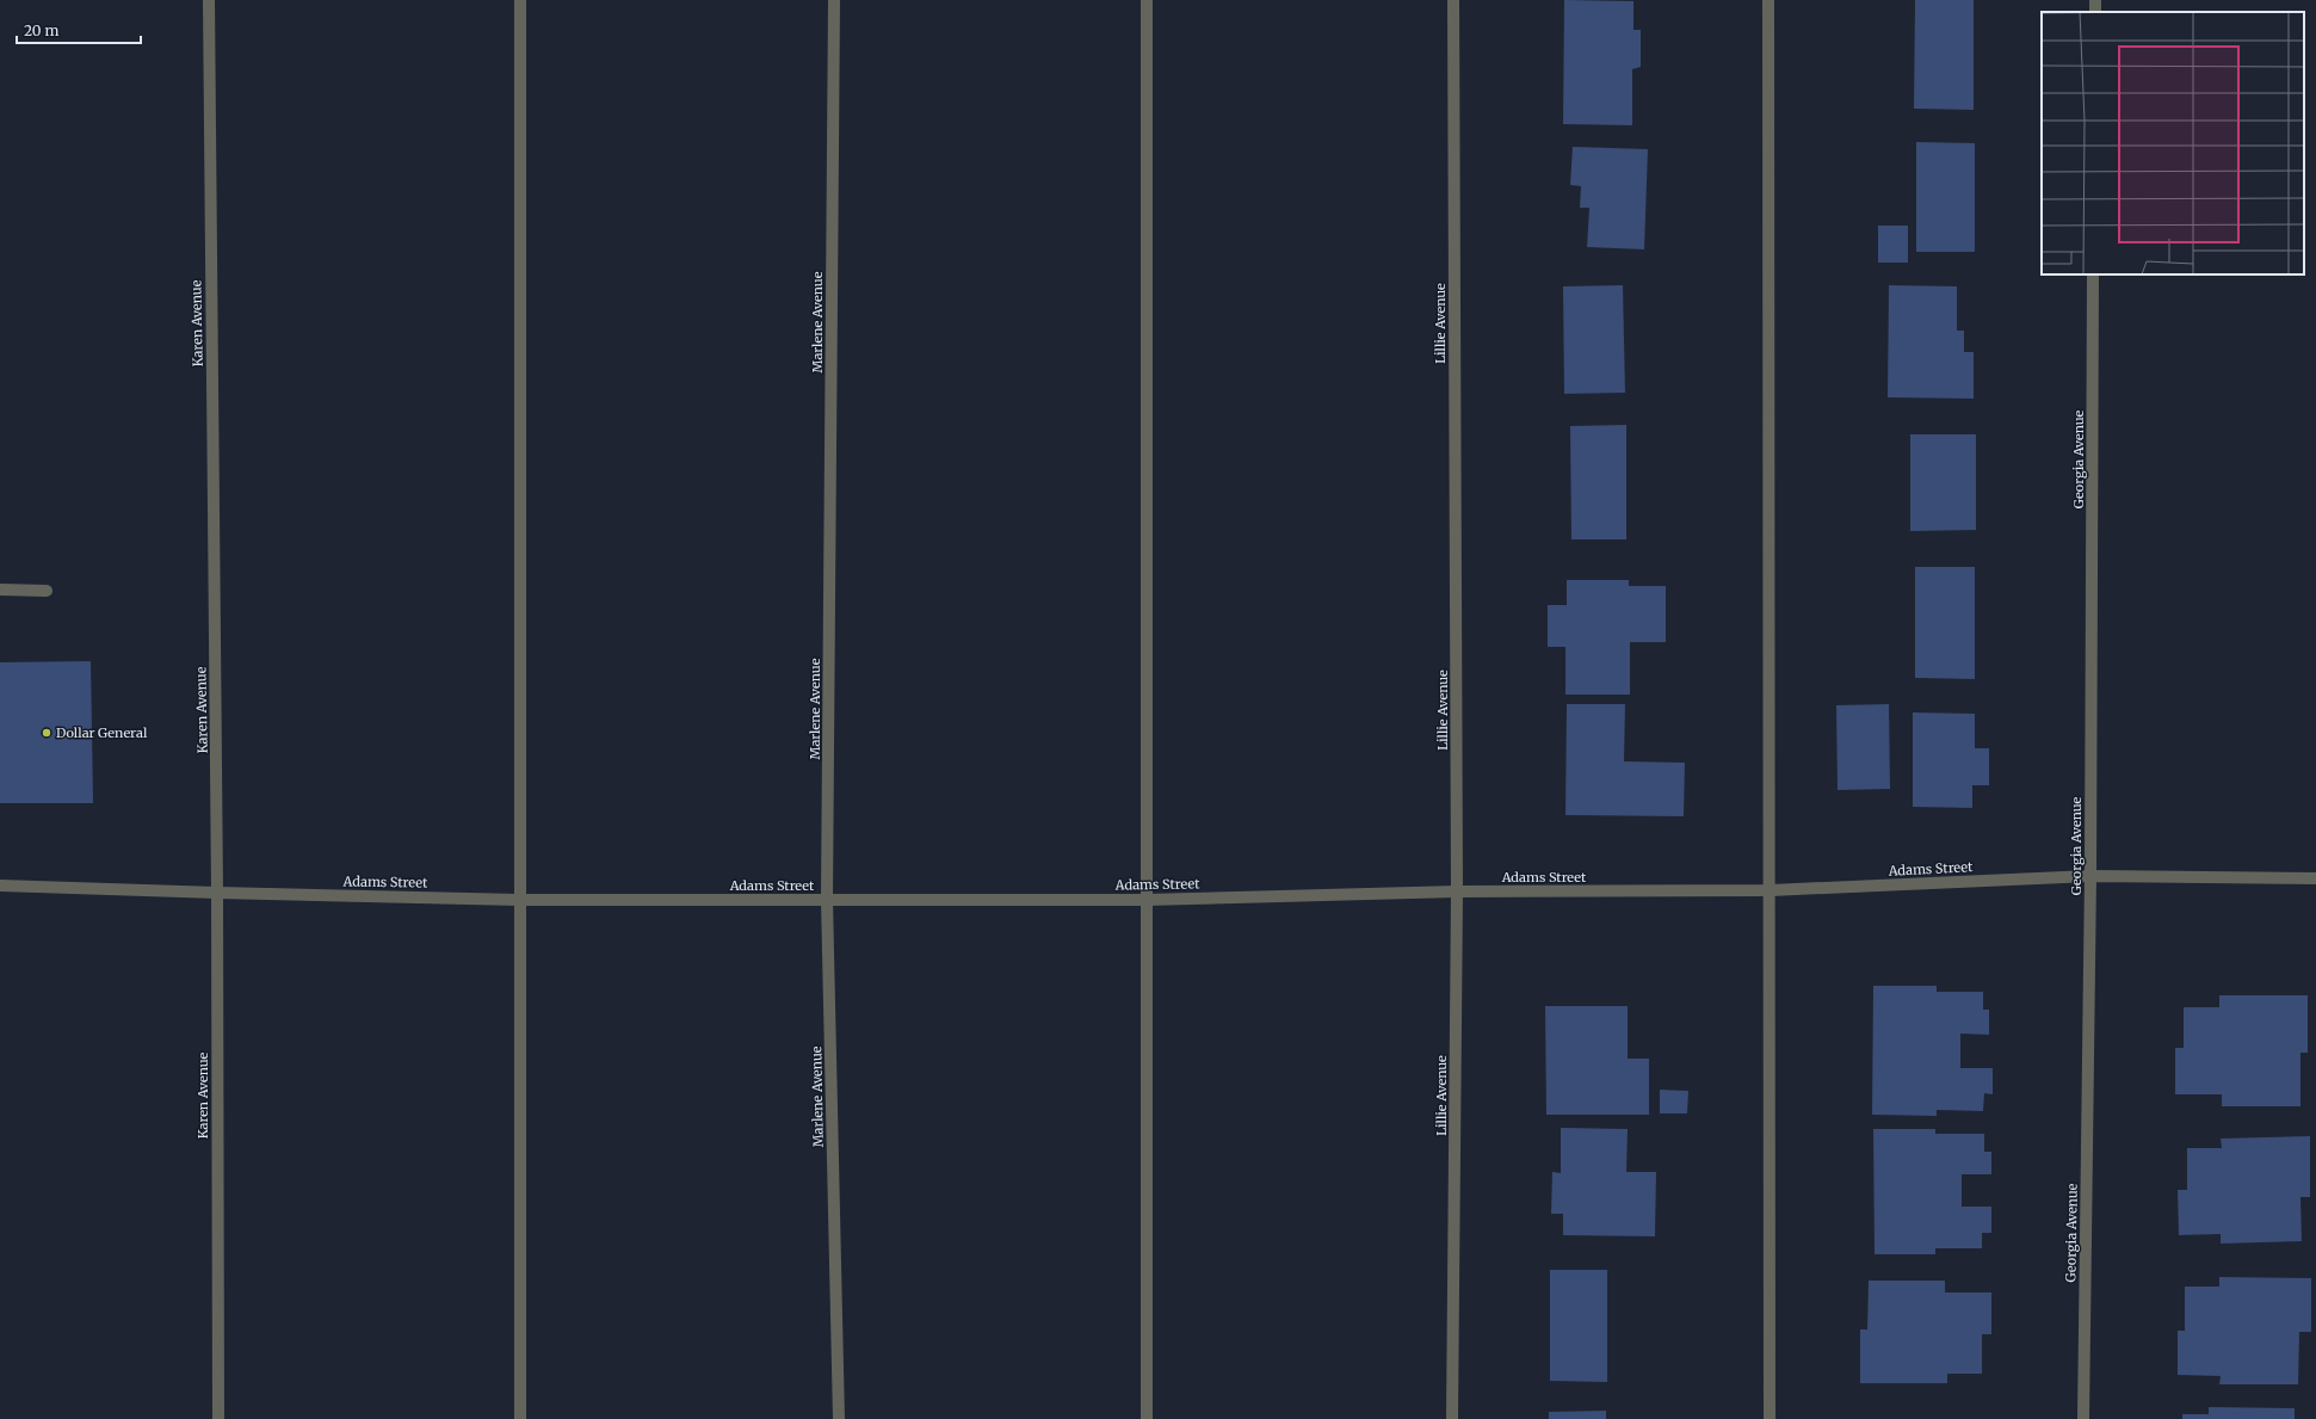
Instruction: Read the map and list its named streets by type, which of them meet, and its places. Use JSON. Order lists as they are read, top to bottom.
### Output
{
  "streets": {
    "street": [
      "Marlene Avenue",
      "Karen Avenue",
      "Lillie Avenue",
      "Georgia Avenue",
      "Adams Street"
    ]
  },
  "crossings": [
    ["Marlene Avenue", "Adams Street"],
    ["Karen Avenue", "Adams Street"],
    ["Lillie Avenue", "Adams Street"],
    ["Georgia Avenue", "Adams Street"]
  ],
  "places": ["Dollar General"],
  "scale_bar": "20 m"
}
